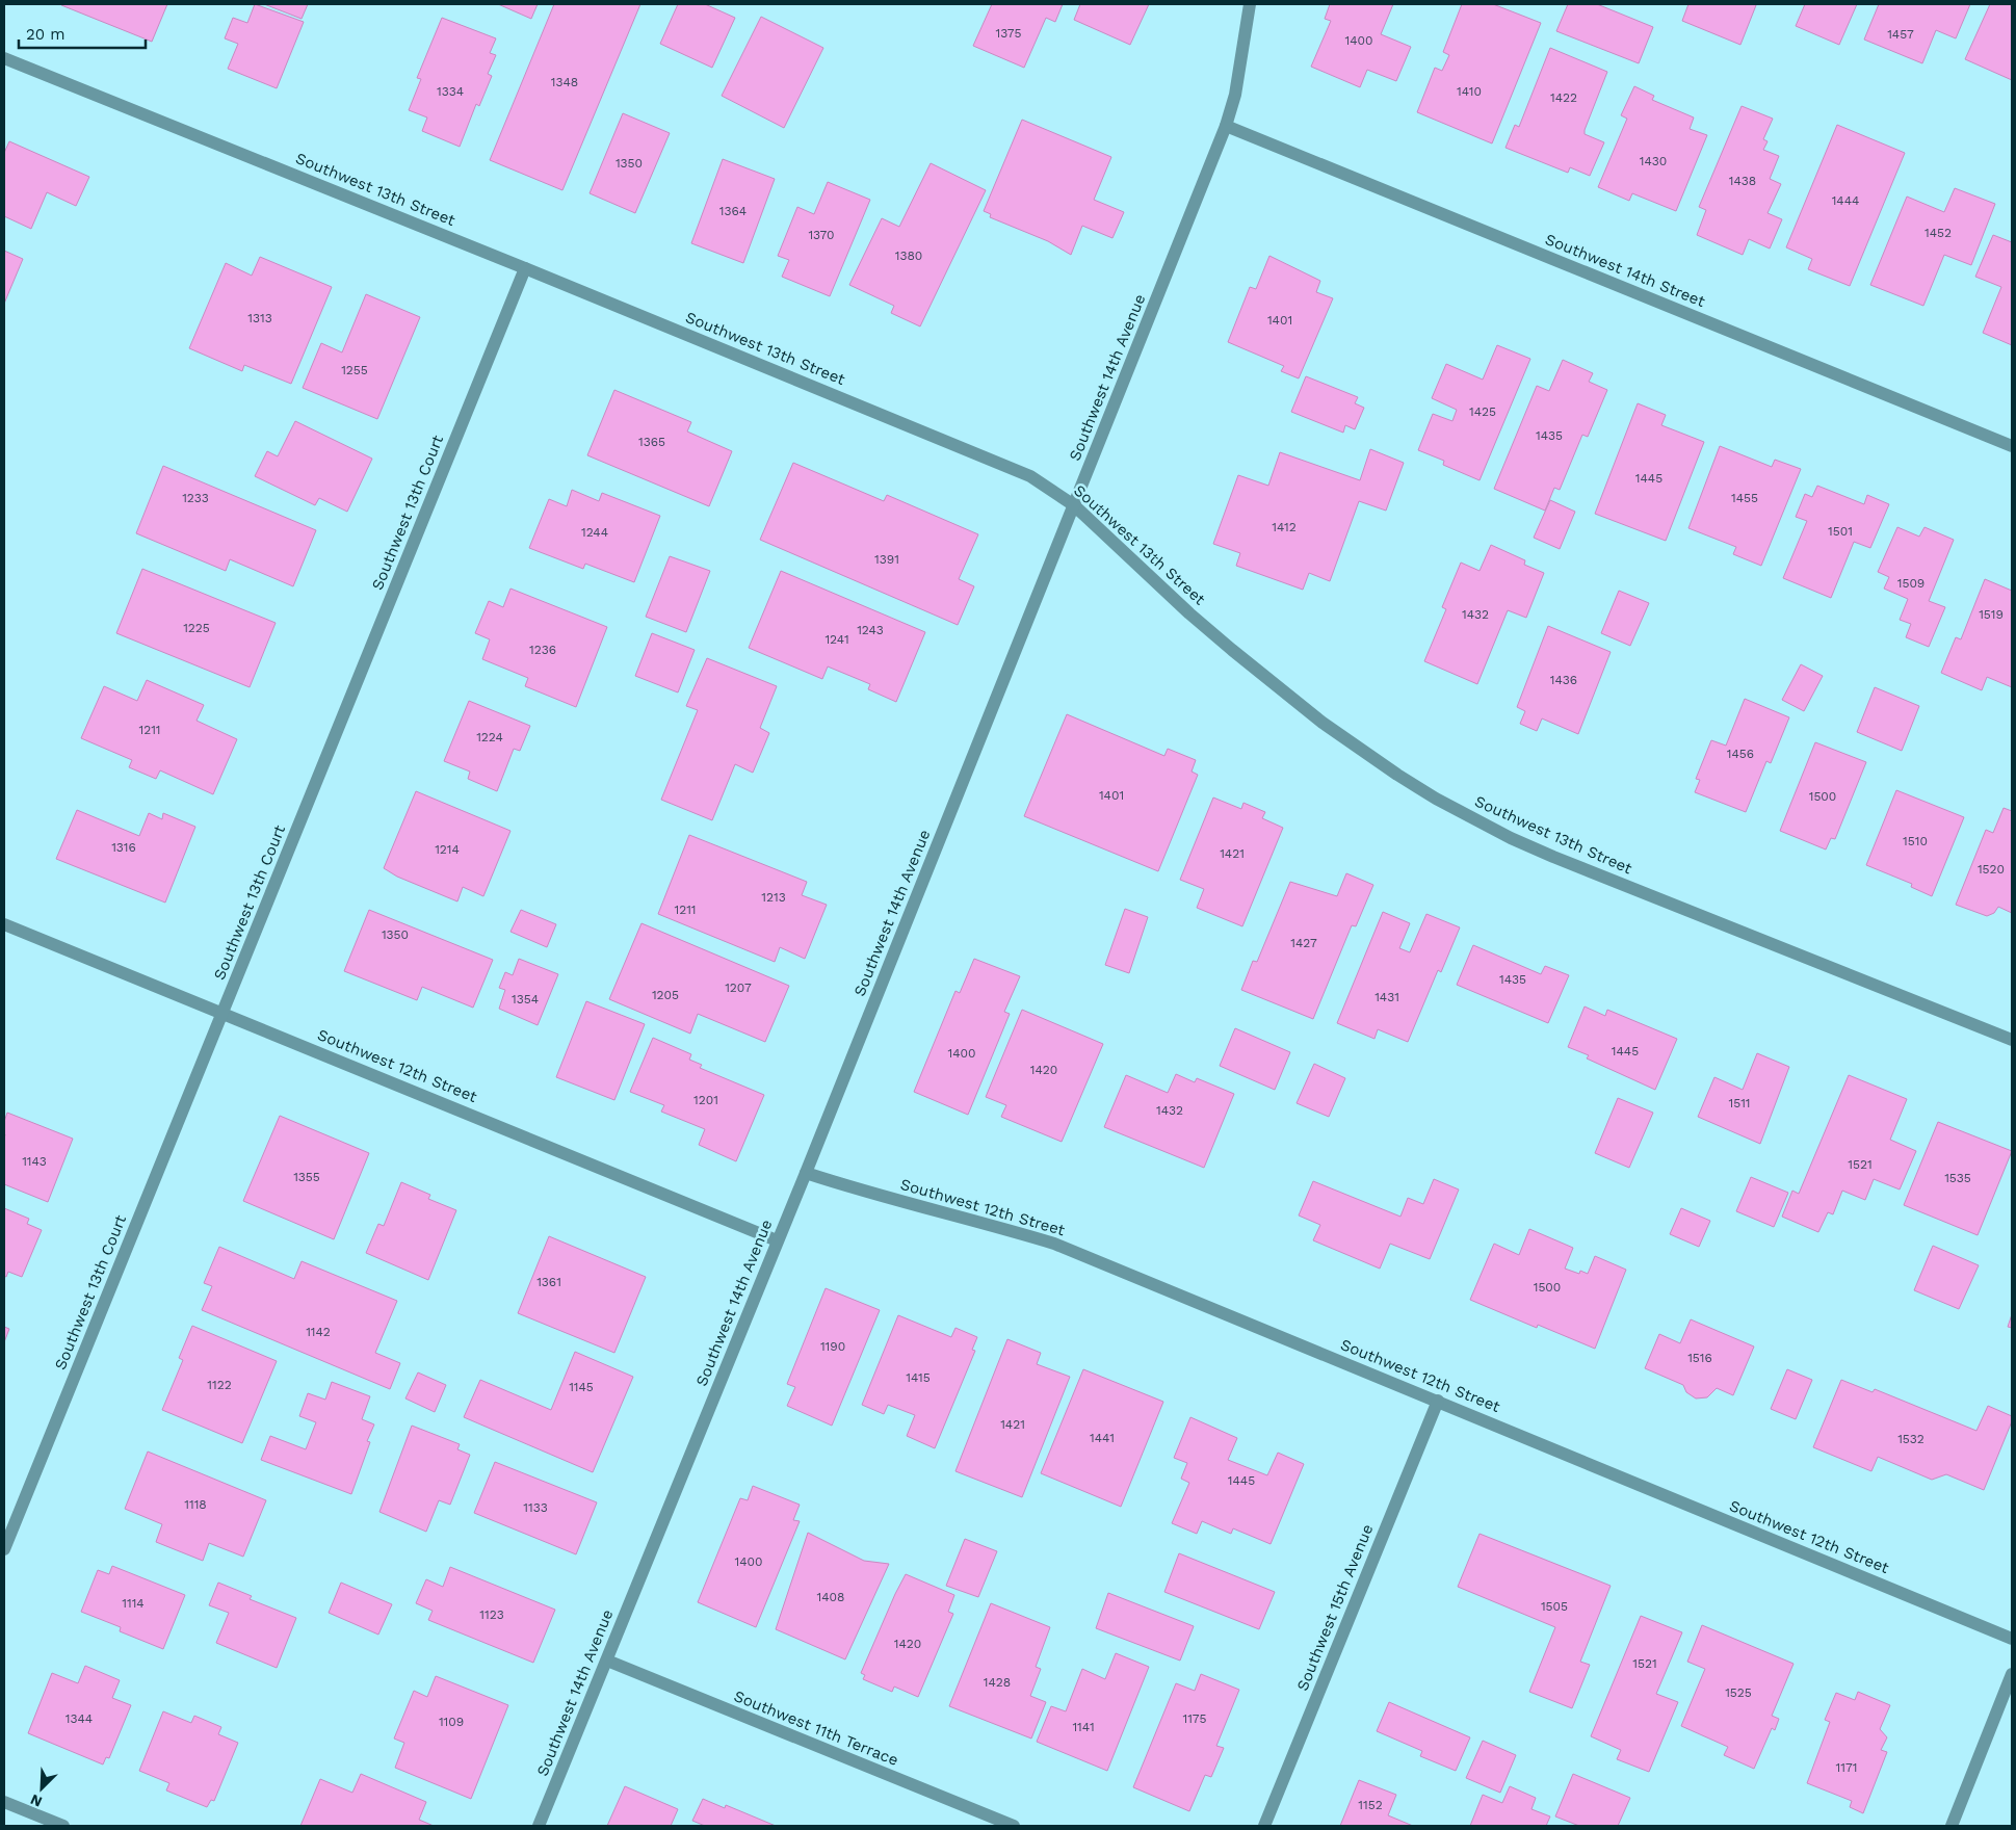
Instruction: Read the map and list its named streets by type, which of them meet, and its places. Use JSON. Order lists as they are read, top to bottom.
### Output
{
  "streets": {
    "street": [
      "Southwest 13th Street",
      "Southwest 14th Street",
      "Southwest 14th Avenue",
      "Southwest 13th Court",
      "Southwest 12th Street",
      "Southwest 15th Avenue",
      "Southwest 11th Terrace"
    ]
  },
  "crossings": [
    ["Southwest 13th Street", "Southwest 14th Avenue"],
    ["Southwest 13th Street", "Southwest 13th Court"],
    ["Southwest 14th Street", "Southwest 14th Avenue"],
    ["Southwest 14th Avenue", "Southwest 12th Street"],
    ["Southwest 14th Avenue", "Southwest 11th Terrace"],
    ["Southwest 13th Court", "Southwest 12th Street"],
    ["Southwest 12th Street", "Southwest 15th Avenue"]
  ],
  "house_numbers": [
    "1375",
    "1457",
    "1400",
    "1348",
    "1334",
    "1410",
    "1422",
    "1430",
    "1350",
    "1438",
    "1444",
    "1364",
    "1452",
    "1370",
    "1380",
    "1313",
    "1401",
    "1255",
    "1425",
    "1435",
    "1365",
    "1445",
    "1233",
    "1455",
    "1412",
    "1501",
    "1244",
    "1391",
    "1509",
    "1432",
    "1519",
    "1225",
    "1243",
    "1241",
    "1236",
    "1436",
    "1211",
    "1224",
    "1456",
    "1401",
    "1500",
    "1510",
    "1316",
    "1214",
    "1421",
    "1520",
    "1213",
    "1211",
    "1350",
    "1427",
    "1435",
    "1207",
    "1205",
    "1431",
    "1354",
    "1445",
    "1400",
    "1420",
    "1201",
    "1511",
    "1432",
    "1143",
    "1521",
    "1355",
    "1535",
    "1361",
    "1500",
    "1142",
    "1190",
    "1516",
    "1415",
    "1122",
    "1145",
    "1421",
    "1441",
    "1532",
    "1445",
    "1118",
    "1133",
    "1400",
    "1408",
    "1114",
    "1505",
    "1123",
    "1420",
    "1521",
    "1428",
    "1525",
    "1344",
    "1175",
    "1109",
    "1141",
    "1171",
    "1152"
  ],
  "scale_bar": "20 m",
  "north": "bottom left"
}
